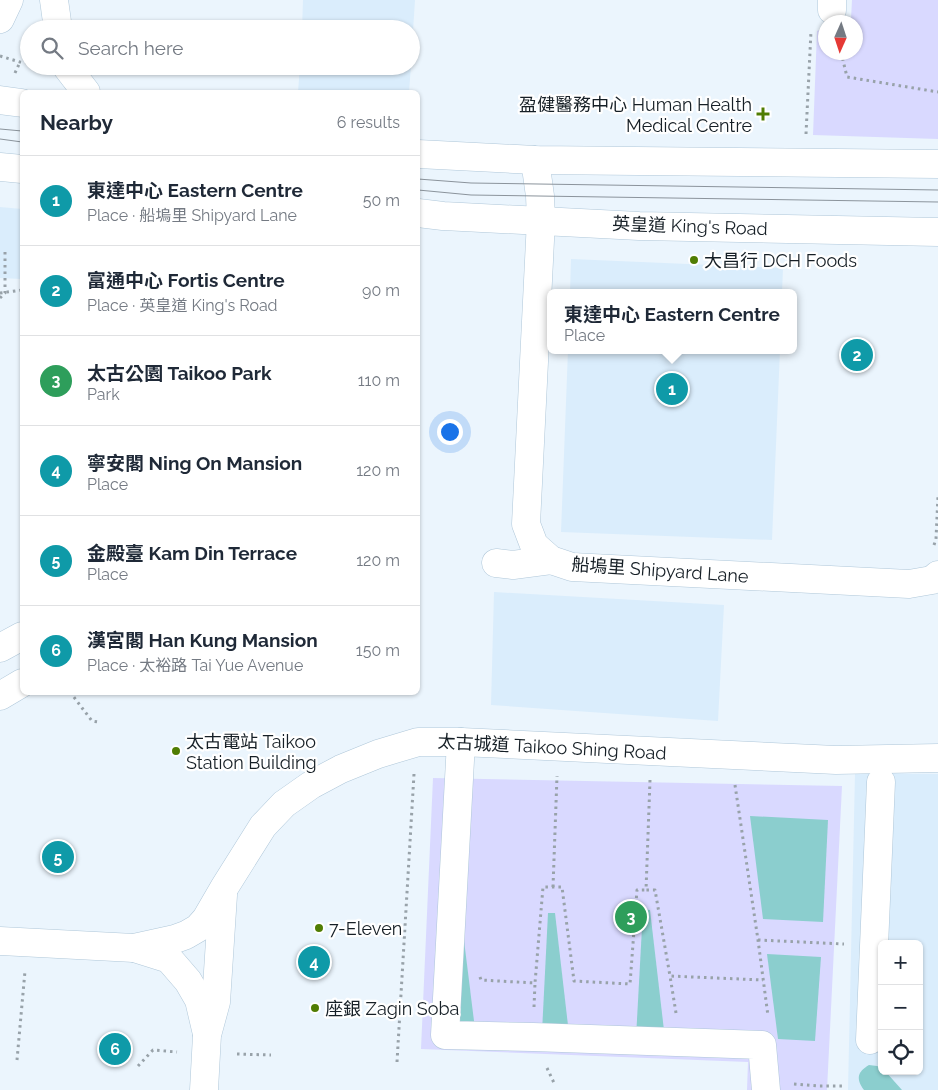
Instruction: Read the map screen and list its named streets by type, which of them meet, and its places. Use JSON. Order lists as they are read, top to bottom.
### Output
{
  "streets": {
    "street": ["英皇道 King's Road", "船塢里 Shipyard Lane", "太古城道 Taikoo Shing Road"]
  },
  "crossings": [
    ["英皇道 King's Road", "船塢里 Shipyard Lane"]
  ],
  "places": {
    "health": ["盈健醫務中心 Human Health Medical Centre"],
    "other": [
      "大昌行 DCH Foods",
      "太古電站 Taikoo Station Building",
      "7-Eleven",
      "座銀 Zagin Soba"
    ]
  },
  "north": "bottom",
  "page": {
    "search": "Search here",
    "heading": ["Nearby", "6 results"],
    "list": [
      {
        "mark": "1",
        "name": "東達中心 Eastern Centre",
        "note": "Place · 船塢里 Shipyard Lane",
        "value": "50 m"
      },
      {
        "mark": "2",
        "name": "富通中心 Fortis Centre",
        "note": "Place · 英皇道 King's Road",
        "value": "90 m"
      },
      {
        "mark": "3",
        "name": "太古公園 Taikoo Park",
        "note": "Park",
        "value": "110 m"
      },
      {
        "mark": "4",
        "name": "寧安閣 Ning On Mansion",
        "note": "Place",
        "value": "120 m"
      },
      {
        "mark": "5",
        "name": "金殿臺 Kam Din Terrace",
        "note": "Place",
        "value": "120 m"
      },
      {
        "mark": "6",
        "name": "漢宮閣 Han Kung Mansion",
        "note": "Place · 太裕路 Tai Yue Avenue",
        "value": "150 m"
      }
    ],
    "popup": ["東達中心 Eastern Centre", "Place"],
    "pins": [
      "2",
      "1",
      "5",
      "3",
      "4",
      "6"
    ],
    "map_buttons": ["+", "−"]
  }
}
